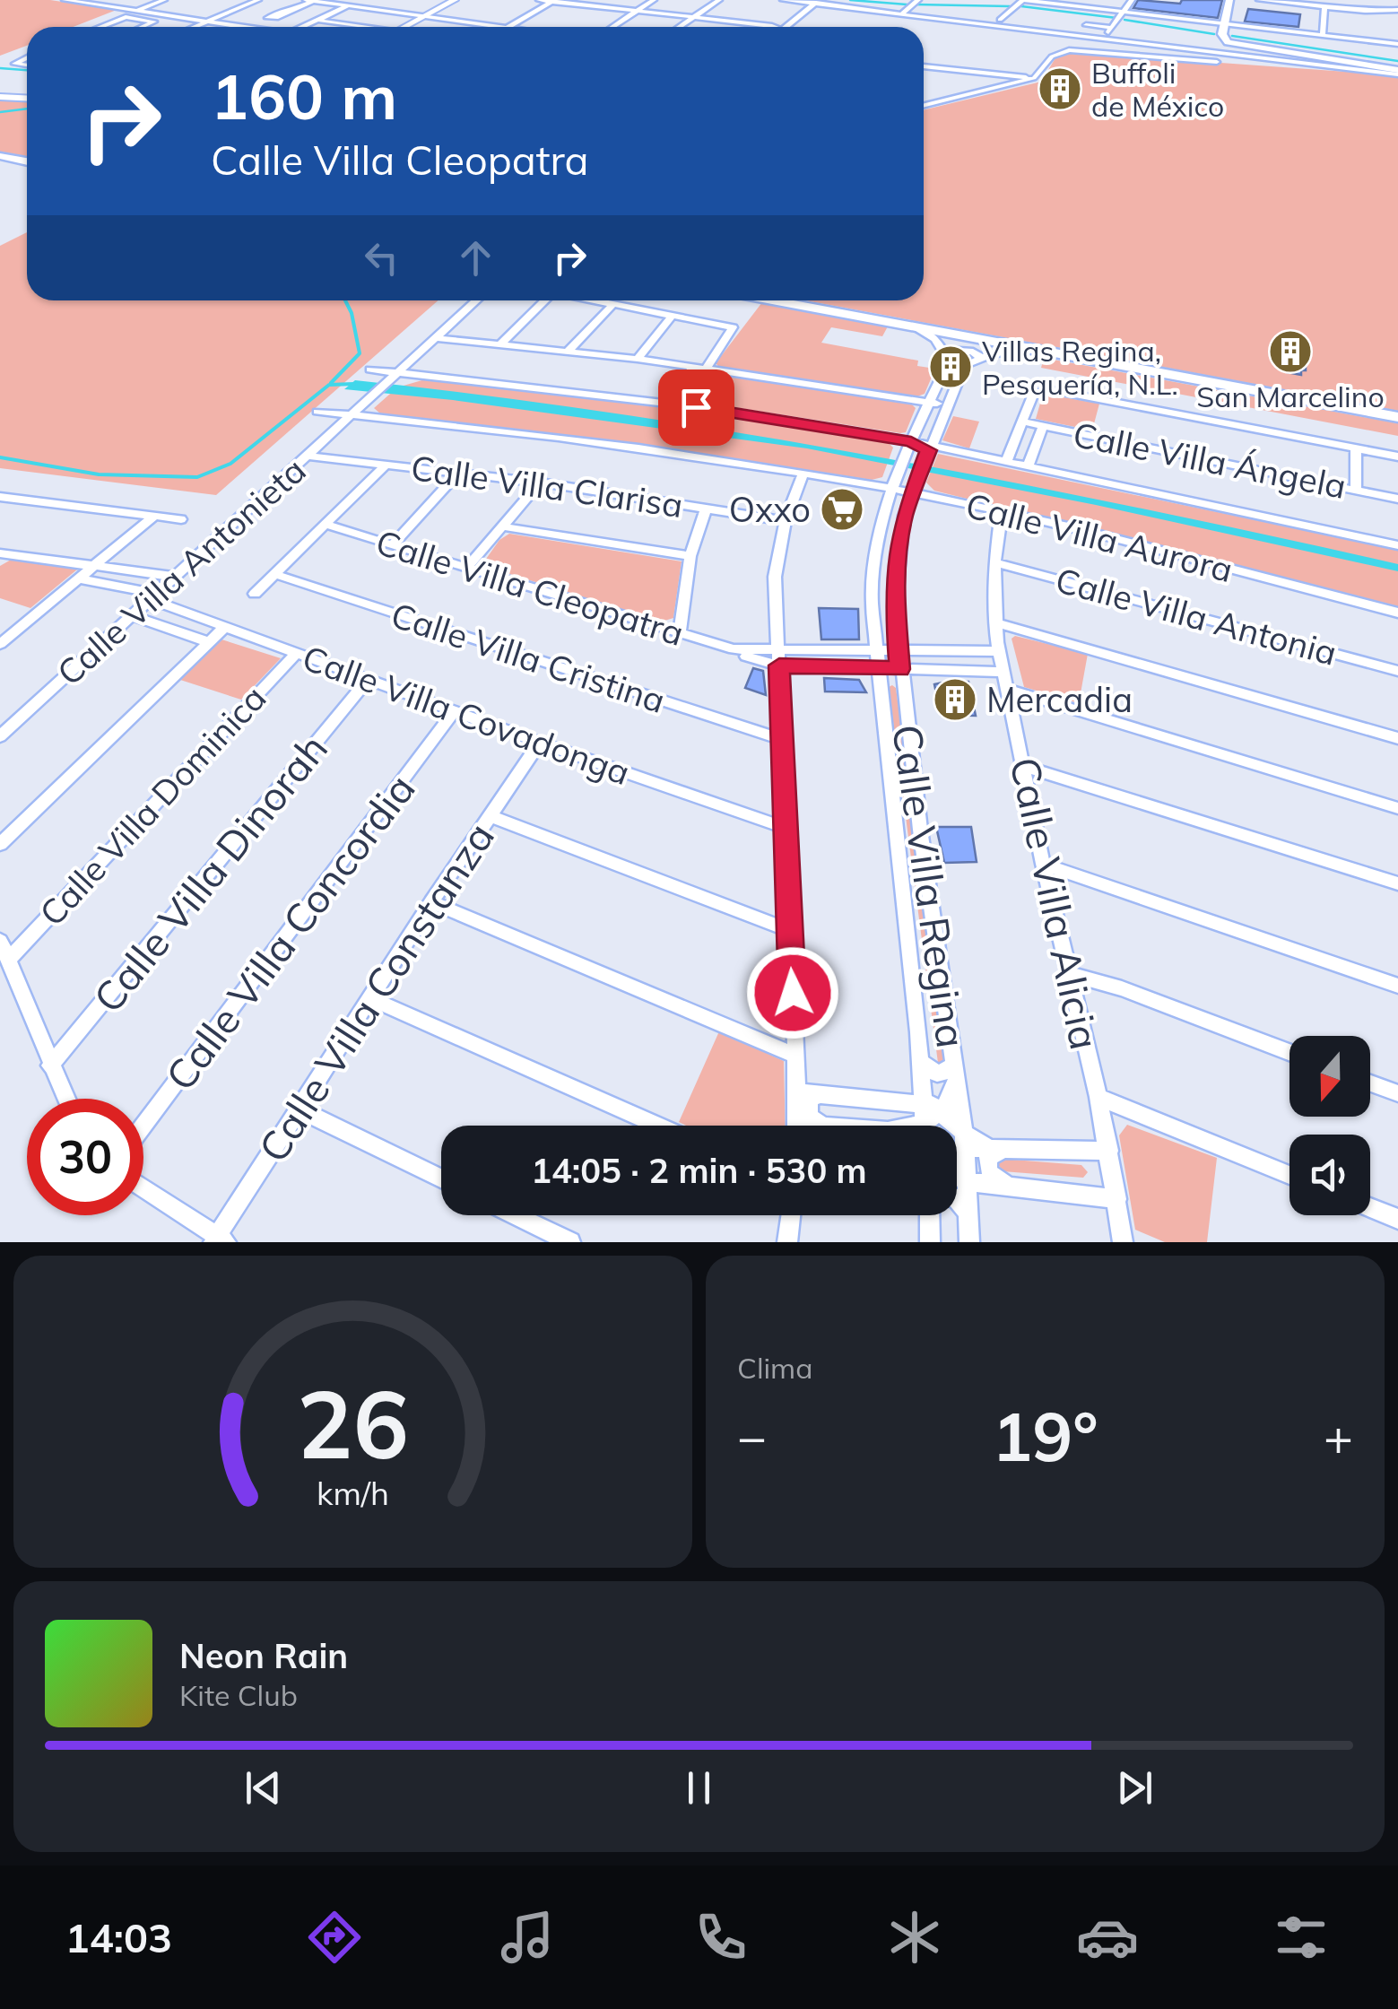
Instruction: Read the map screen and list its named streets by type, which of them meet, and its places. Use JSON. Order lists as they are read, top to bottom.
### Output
{
  "streets": {
    "street": [
      "Calle Villa Ángela",
      "Calle Villa Clarisa",
      "Calle Villa Aurora",
      "Calle Villa Antonieta",
      "Calle Villa Cleopatra",
      "Calle Villa Antonia",
      "Calle Villa Cristina",
      "Calle Villa Covadonga",
      "Calle Villa Dominica",
      "Calle Villa Dinorah",
      "Calle Villa Regina",
      "Calle Villa Alicia",
      "Calle Villa Concordia",
      "Calle Villa Constanza"
    ]
  },
  "crossings": [
    ["Calle Villa Clarisa", "Calle Villa Antonieta"],
    ["Calle Villa Aurora", "Calle Villa Antonieta"],
    ["Calle Villa Aurora", "Calle Villa Regina"],
    ["Calle Villa Aurora", "Calle Villa Alicia"],
    ["Calle Villa Antonieta", "Calle Villa Covadonga"],
    ["Calle Villa Cleopatra", "Calle Villa Regina"],
    ["Calle Villa Cleopatra", "Calle Villa Alicia"],
    ["Calle Villa Antonia", "Calle Villa Alicia"],
    ["Calle Villa Covadonga", "Calle Villa Dominica"],
    ["Calle Villa Covadonga", "Calle Villa Dinorah"],
    ["Calle Villa Covadonga", "Calle Villa Concordia"],
    ["Calle Villa Covadonga", "Calle Villa Constanza"]
  ],
  "places": {
    "building": [
      "Buffoli de México",
      "San Marcelino",
      "Villas Regina, Pesquería, N.L.",
      "Mercadia"
    ],
    "supermarket": ["Oxxo"]
  },
  "north": "bottom",
  "page": {
    "turn": ["160 m", "Calle Villa Cleopatra"],
    "limit": "30",
    "trip": "14:05 · 2 min · 530 m",
    "tile": "Clima",
    "heat": ["−", "19°", "+"],
    "song": ["Neon Rain", "Kite Club"],
    "tabs": "14:03",
    "gauge": ["26", "km/h"]
  }
}
